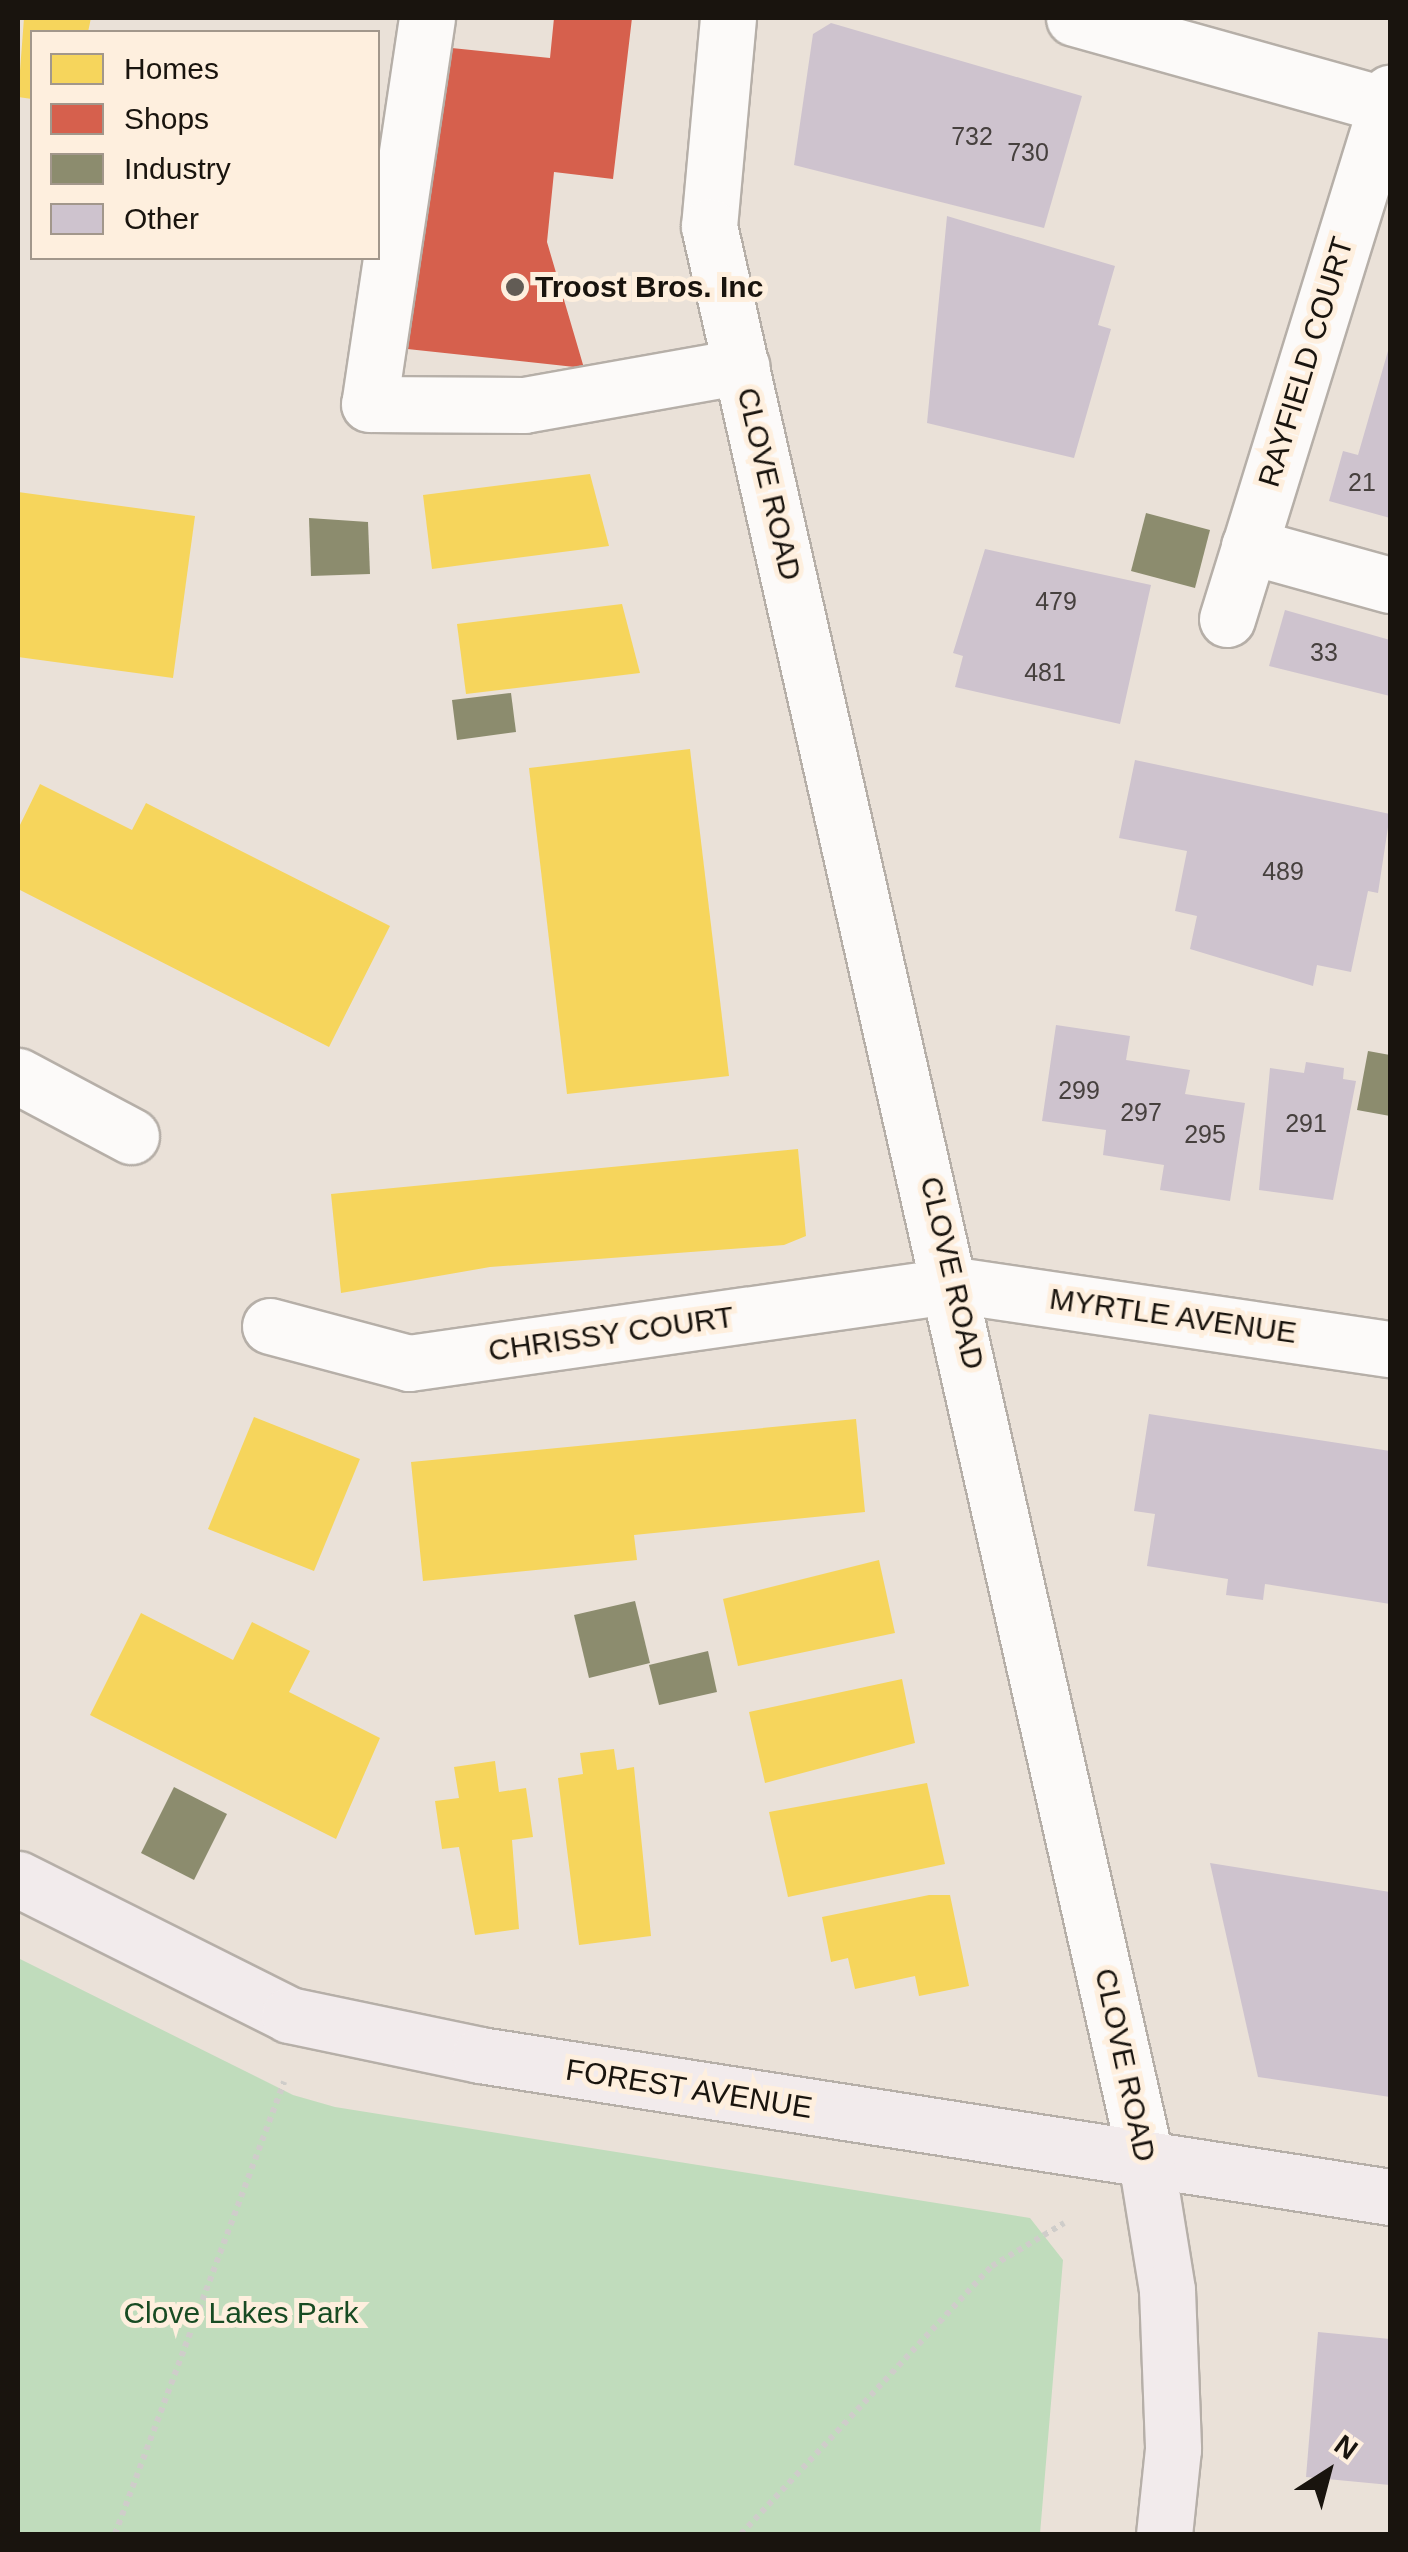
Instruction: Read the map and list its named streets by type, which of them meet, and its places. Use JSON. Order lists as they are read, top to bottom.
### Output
{
  "streets": {
    "main road": ["CLOVE ROAD", "FOREST AVENUE"],
    "street": ["RAYFIELD COURT", "MYRTLE AVENUE", "CHRISSY COURT"]
  },
  "crossings": [
    ["CLOVE ROAD", "MYRTLE AVENUE"],
    ["CLOVE ROAD", "CHRISSY COURT"],
    ["CLOVE ROAD", "FOREST AVENUE"],
    ["MYRTLE AVENUE", "CHRISSY COURT"]
  ],
  "parks": ["Clove Lakes Park"],
  "places": ["Troost Bros. Inc"],
  "house_numbers": [
    "732",
    "730",
    "21",
    "479",
    "33",
    "481",
    "489",
    "299",
    "297",
    "291",
    "295"
  ],
  "legend": [
    "Homes",
    "Shops",
    "Industry",
    "Other"
  ],
  "north": "top right"
}
